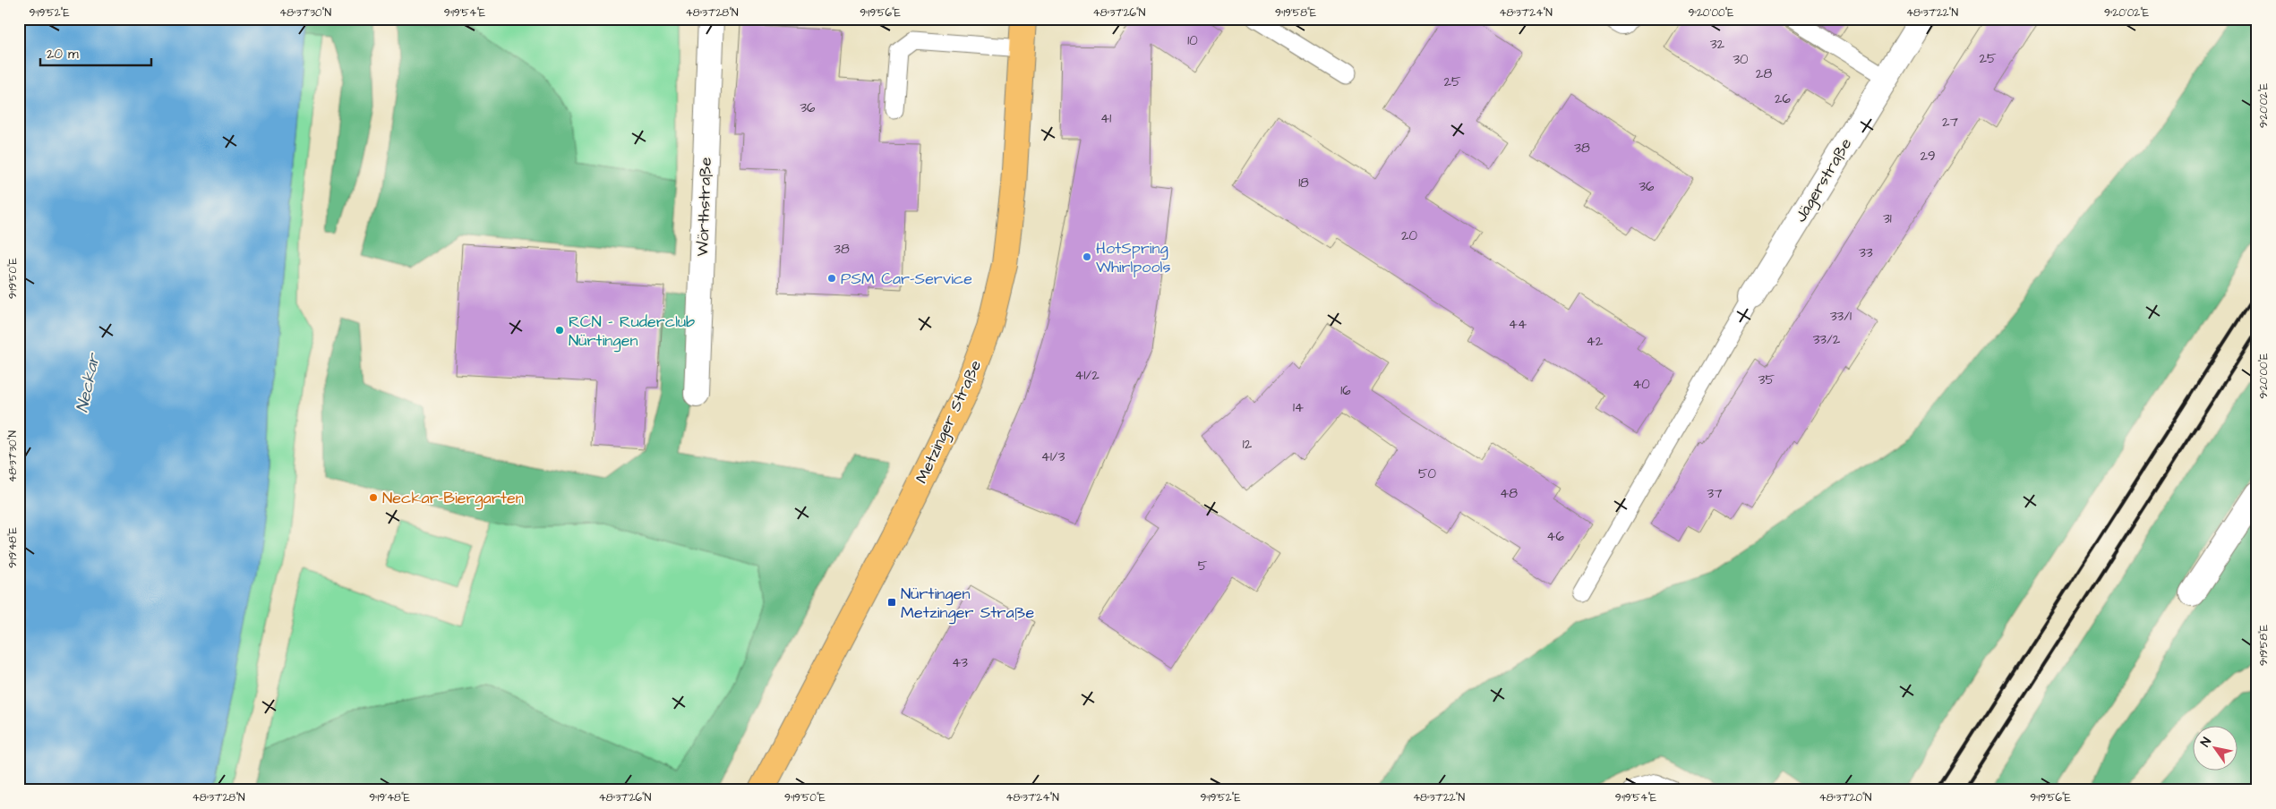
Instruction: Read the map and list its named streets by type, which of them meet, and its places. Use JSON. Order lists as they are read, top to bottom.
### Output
{
  "streets": {
    "main road": ["Metzinger Straße"],
    "street": ["Jägerstraße", "Wörthstraße"]
  },
  "water": ["Neckar"],
  "places": {
    "other": [
      "HotSpring Whirlpools",
      "PSM Car-Service",
      "RCN - Ruderclub Nürtingen",
      "Neckar-Biergarten"
    ],
    "transit": ["Nürtingen Metzinger Straße"]
  },
  "house_numbers": [
    "10",
    "32",
    "25",
    "30",
    "28",
    "25",
    "26",
    "36",
    "41",
    "27",
    "38",
    "29",
    "18",
    "36",
    "31",
    "20",
    "38",
    "33",
    "33/1",
    "44",
    "33/2",
    "42",
    "41/2",
    "35",
    "40",
    "16",
    "14",
    "12",
    "41/3",
    "50",
    "48",
    "37",
    "46",
    "5",
    "43"
  ],
  "scale_bar": "20 m",
  "north": "top left",
  "coordinates": [
    "9°19'52\"E",
    "48°37'30\"N",
    "9°19'54\"E",
    "48°37'28\"N",
    "9°19'56\"E",
    "48°37'26\"N",
    "9°19'58\"E",
    "48°37'24\"N",
    "9°20'00\"E",
    "48°37'22\"N",
    "9°20'02\"E",
    "9°19'50\"E",
    "9°19'48\"E",
    "48°37'20\"N"
  ]
}
